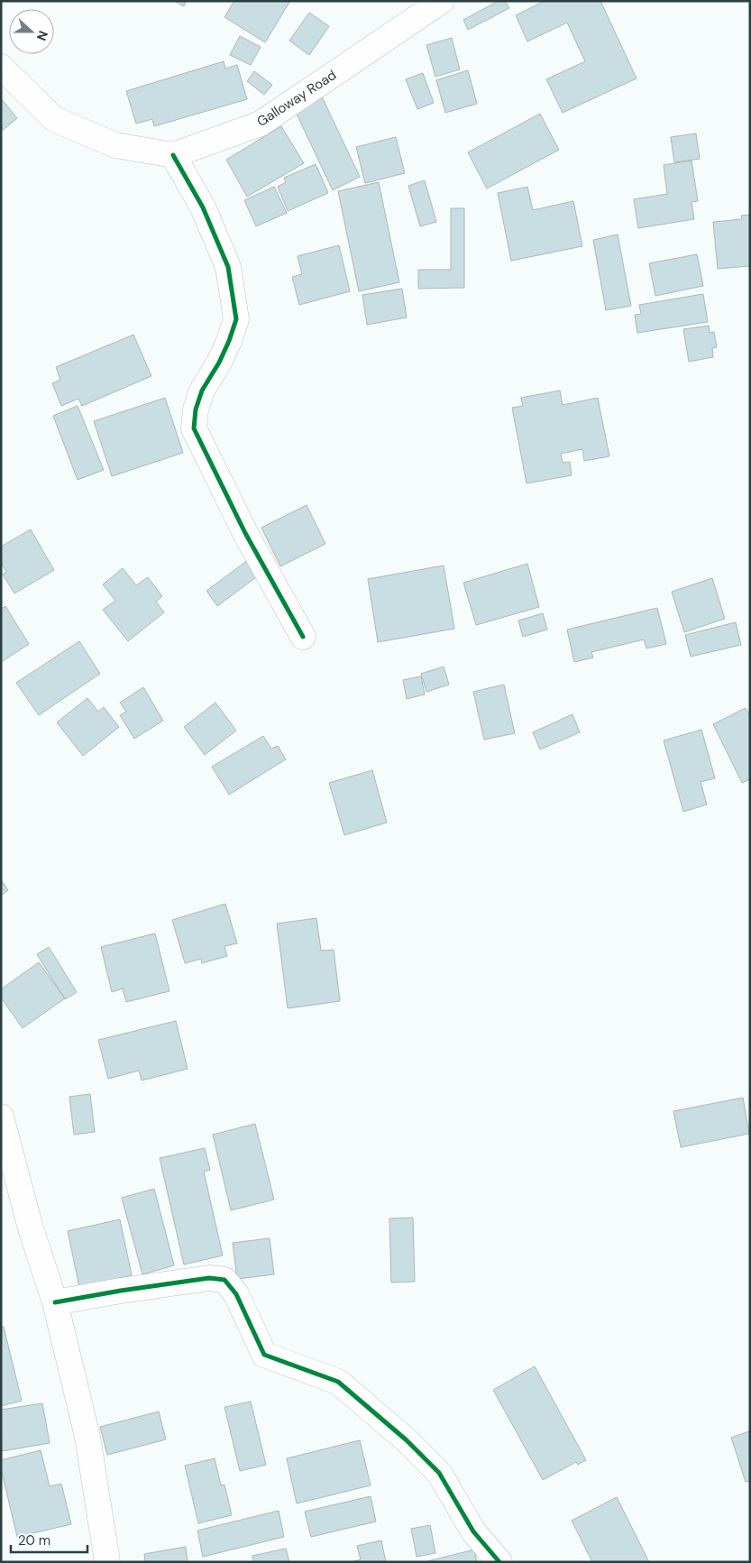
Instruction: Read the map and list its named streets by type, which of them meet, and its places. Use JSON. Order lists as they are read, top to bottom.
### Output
{
  "streets": {
    "street": ["Galloway Road"]
  },
  "scale_bar": "20 m",
  "north": "right"
}
